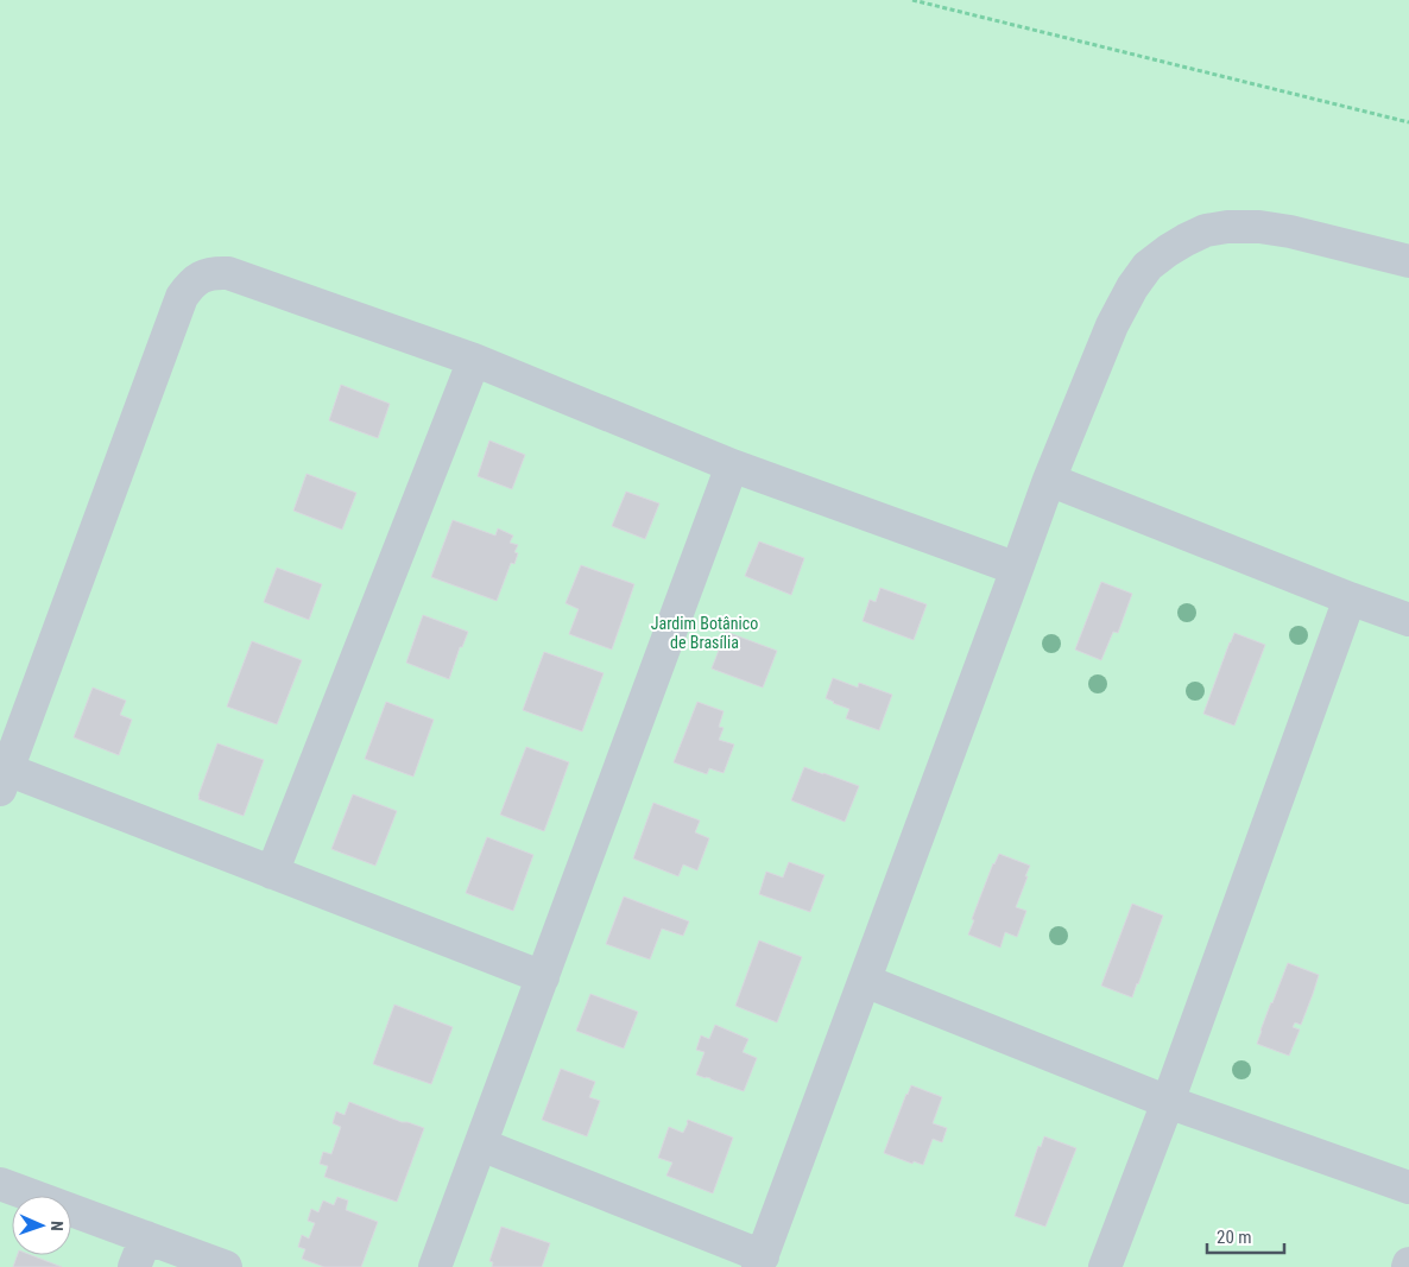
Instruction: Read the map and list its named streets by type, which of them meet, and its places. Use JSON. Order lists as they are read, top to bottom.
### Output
{
  "parks": ["Jardim Botânico de Brasília"],
  "scale_bar": "20 m",
  "north": "right"
}
